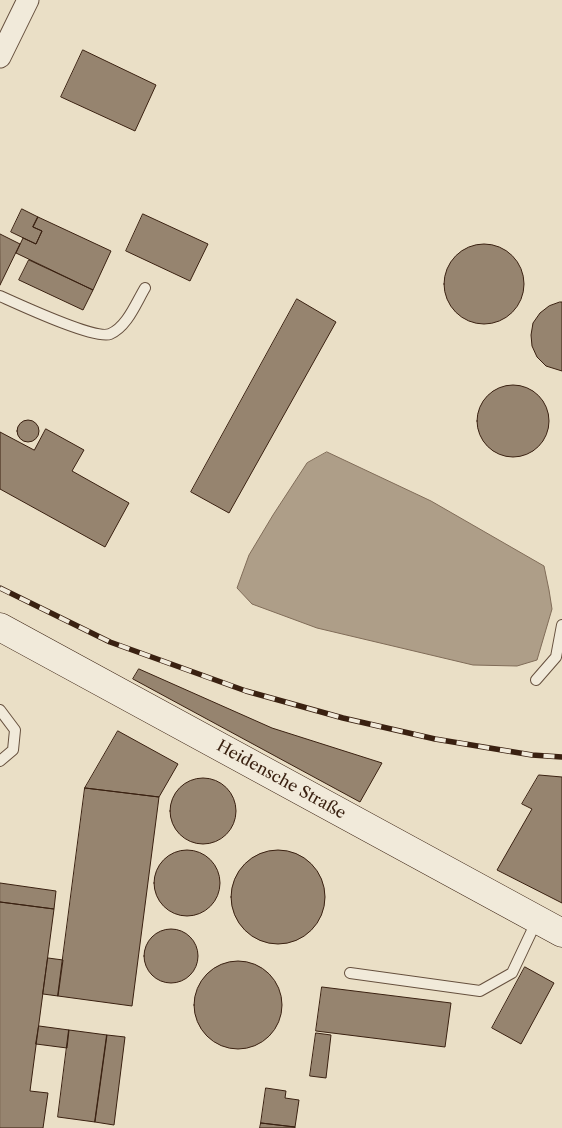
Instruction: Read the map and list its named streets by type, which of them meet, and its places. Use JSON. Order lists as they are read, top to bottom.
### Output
{
  "streets": {
    "main road": ["Heidensche Straße"]
  }
}
